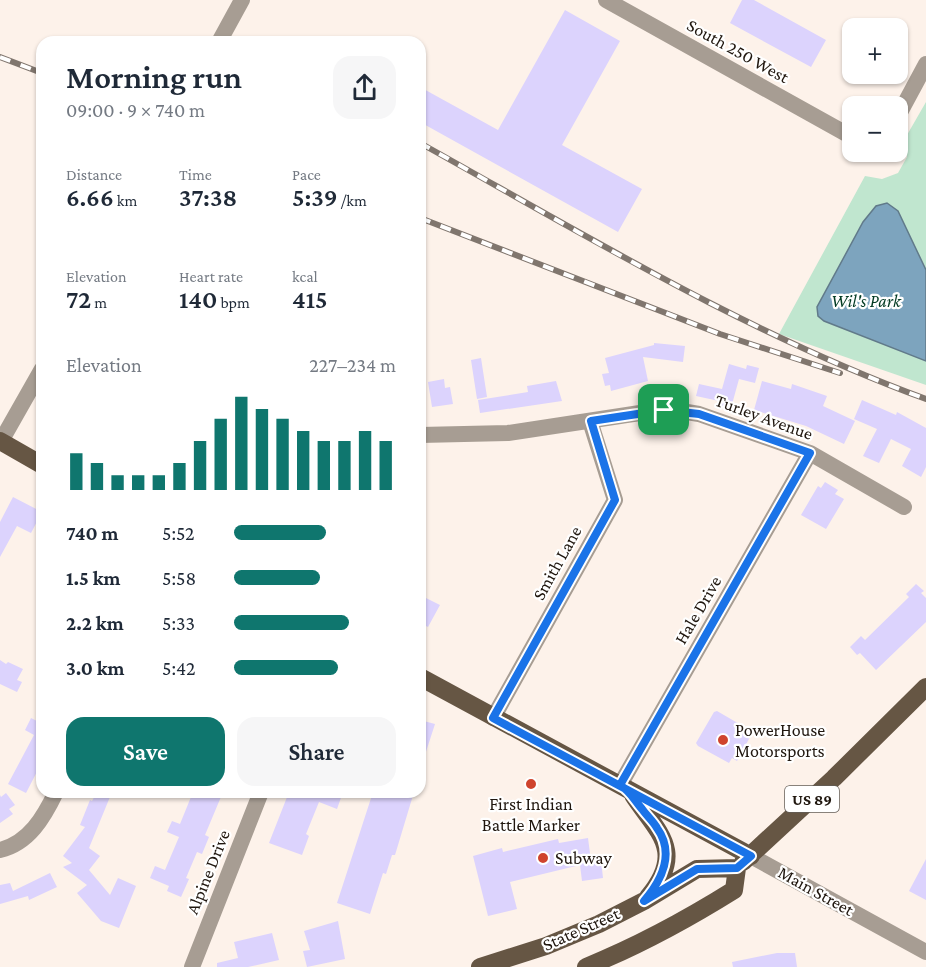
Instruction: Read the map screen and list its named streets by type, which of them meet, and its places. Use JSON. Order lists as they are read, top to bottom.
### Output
{
  "streets": {
    "main road": ["US 89", "Main Street", "State Street"],
    "street": [
      "South 250 West",
      "Turley Avenue",
      "Smith Lane",
      "Hale Drive",
      "Alpine Drive"
    ]
  },
  "crossings": [
    ["Turley Avenue", "Smith Lane"],
    ["Turley Avenue", "Hale Drive"],
    ["Smith Lane", "Main Street"],
    ["Hale Drive", "Main Street"],
    ["US 89", "Main Street"],
    ["US 89", "State Street"]
  ],
  "parks": ["Wil's Park"],
  "places": ["PowerHouse Motorsports", "First Indian Battle Marker", "Subway"],
  "page": {
    "map_buttons": ["+", "−"],
    "heading": ["Morning run", "09:00 · 9 × 740 m"],
    "stats": [
      ["Distance", "6.66 km"],
      ["Time", "37:38"],
      ["Pace", "5:39 /km"],
      ["Elevation", "72 m"],
      ["Heart rate", "140 bpm"],
      ["kcal", "415"]
    ],
    "chart": ["Elevation", "227–234 m"],
    "list": [
      {
        "name": "740 m",
        "note": "5:52"
      },
      {
        "name": "1.5 km",
        "note": "5:58"
      },
      {
        "name": "2.2 km",
        "note": "5:33"
      },
      {
        "name": "3.0 km",
        "note": "5:42"
      }
    ],
    "buttons": ["Save", "Share"]
  }
}
